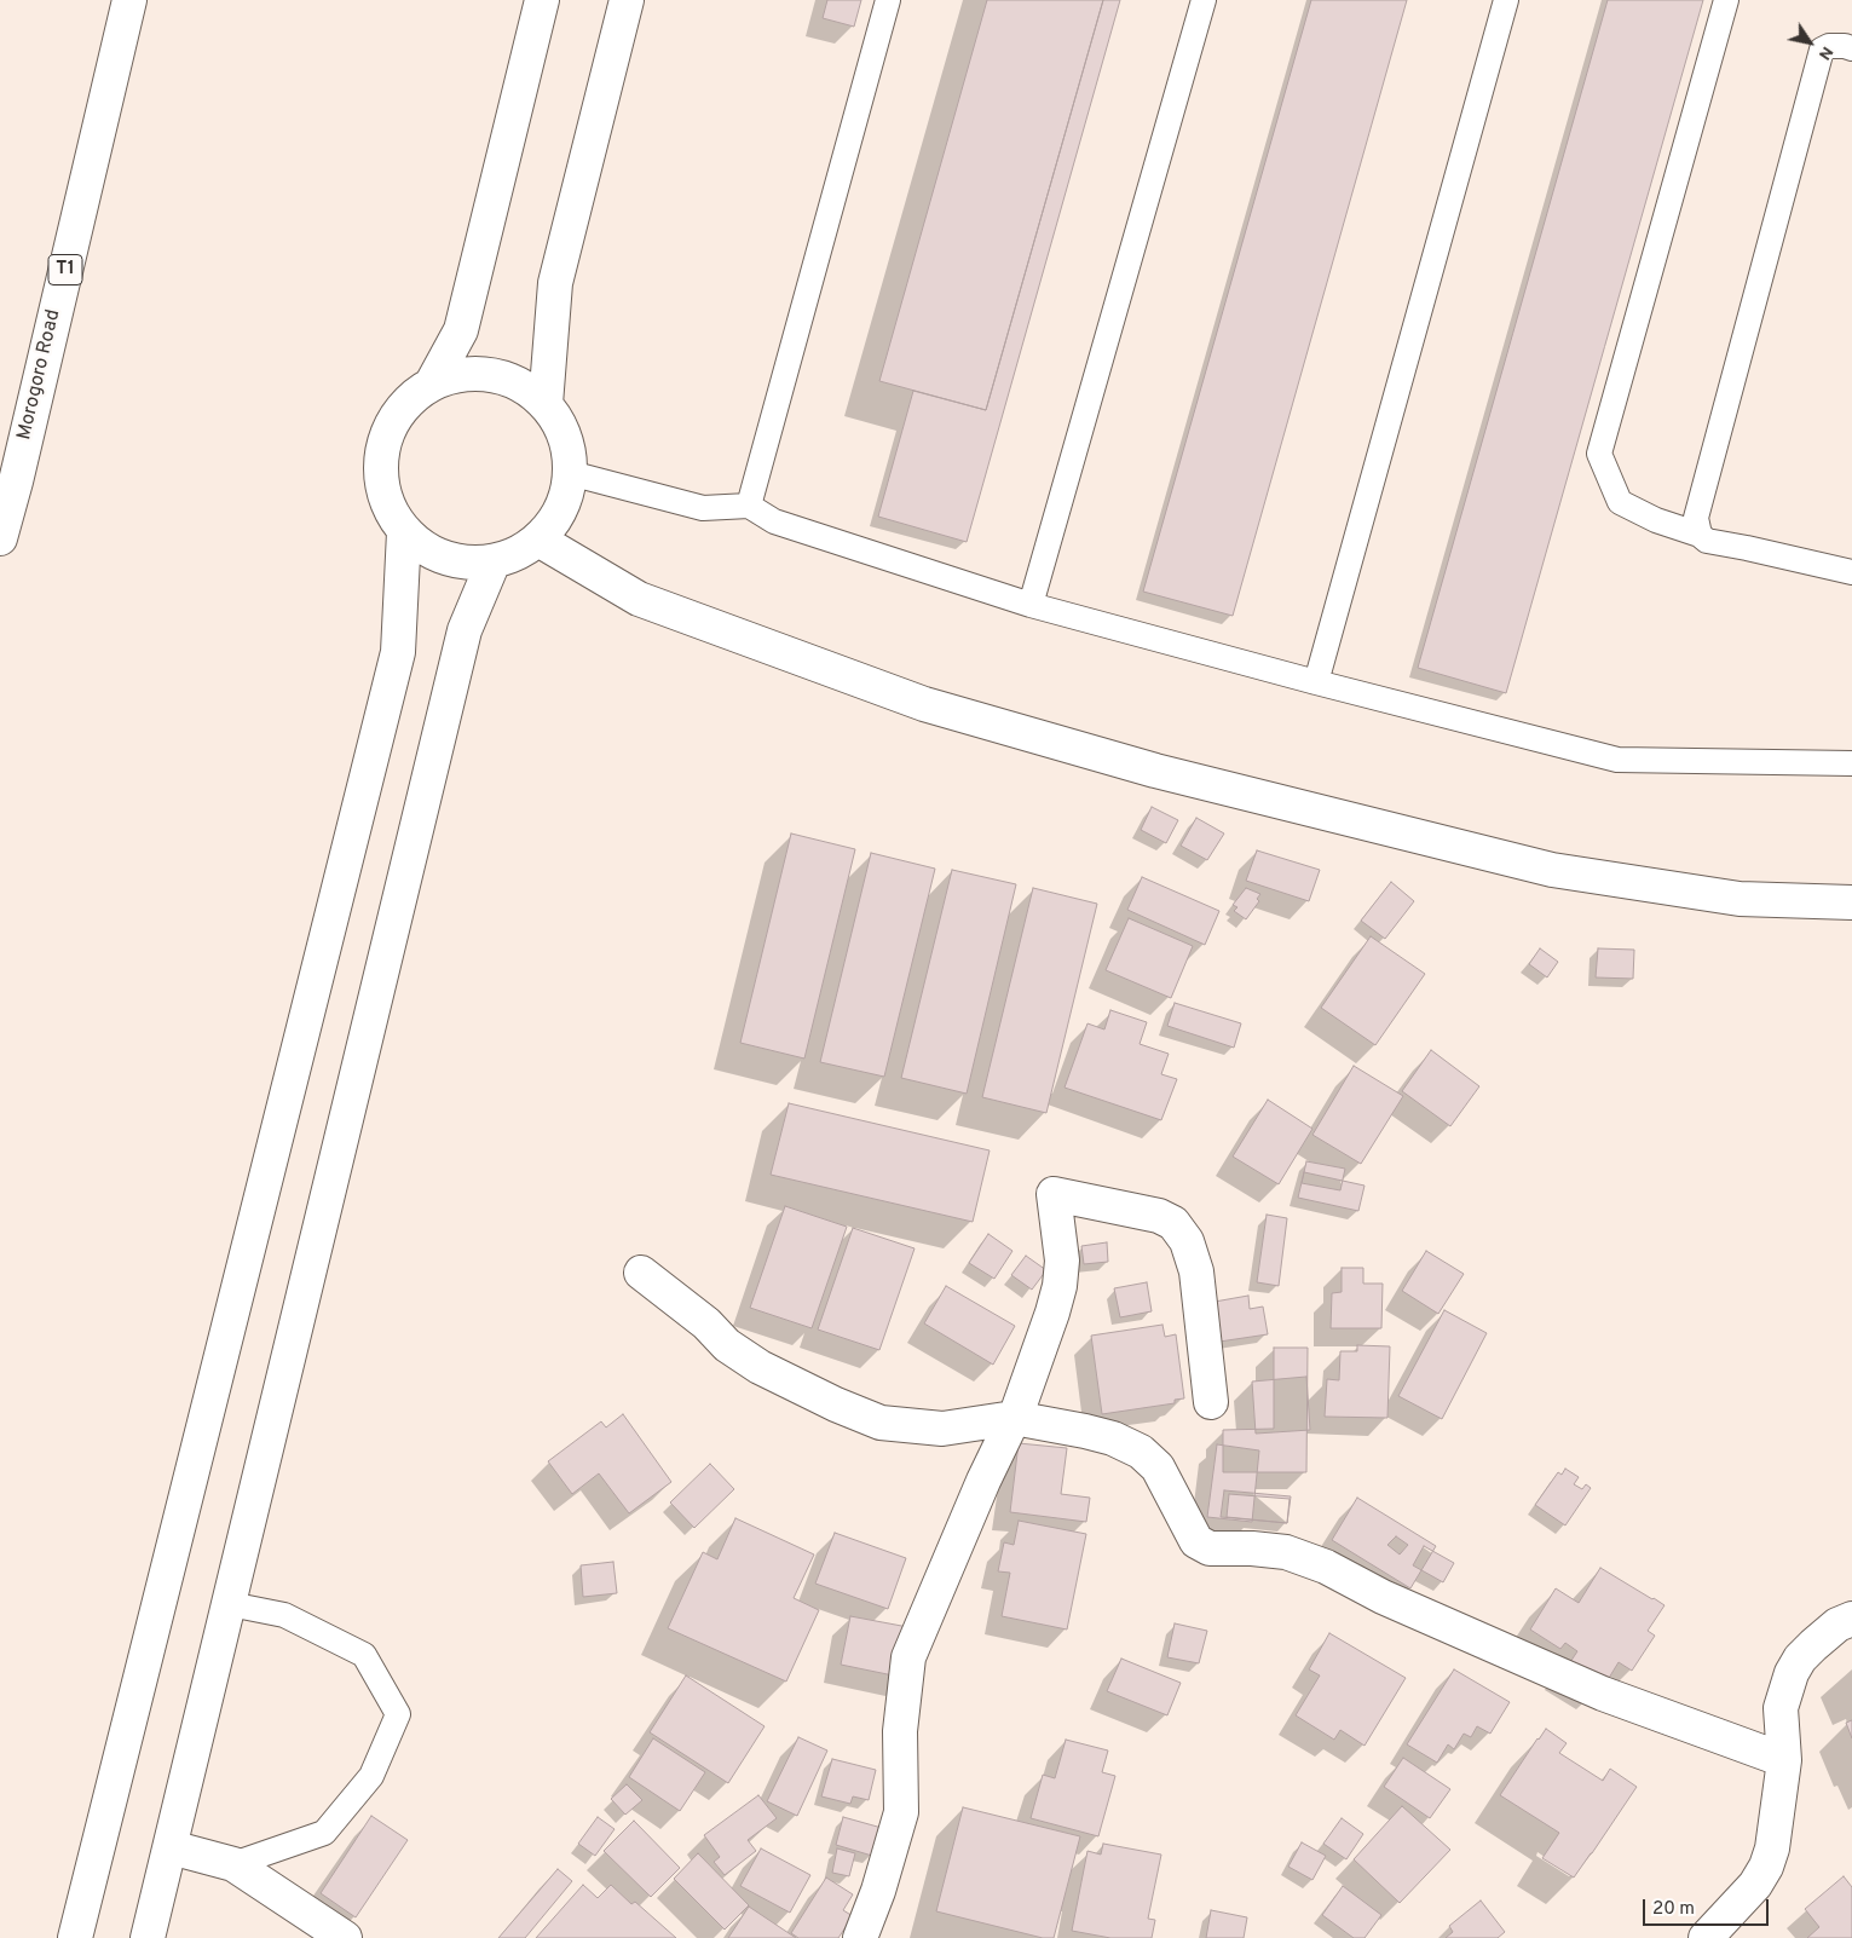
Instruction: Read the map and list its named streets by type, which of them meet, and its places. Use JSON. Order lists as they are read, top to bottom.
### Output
{
  "streets": {
    "main road": ["T1", "Morogoro Road"]
  },
  "scale_bar": "20 m",
  "north": "bottom right"
}
